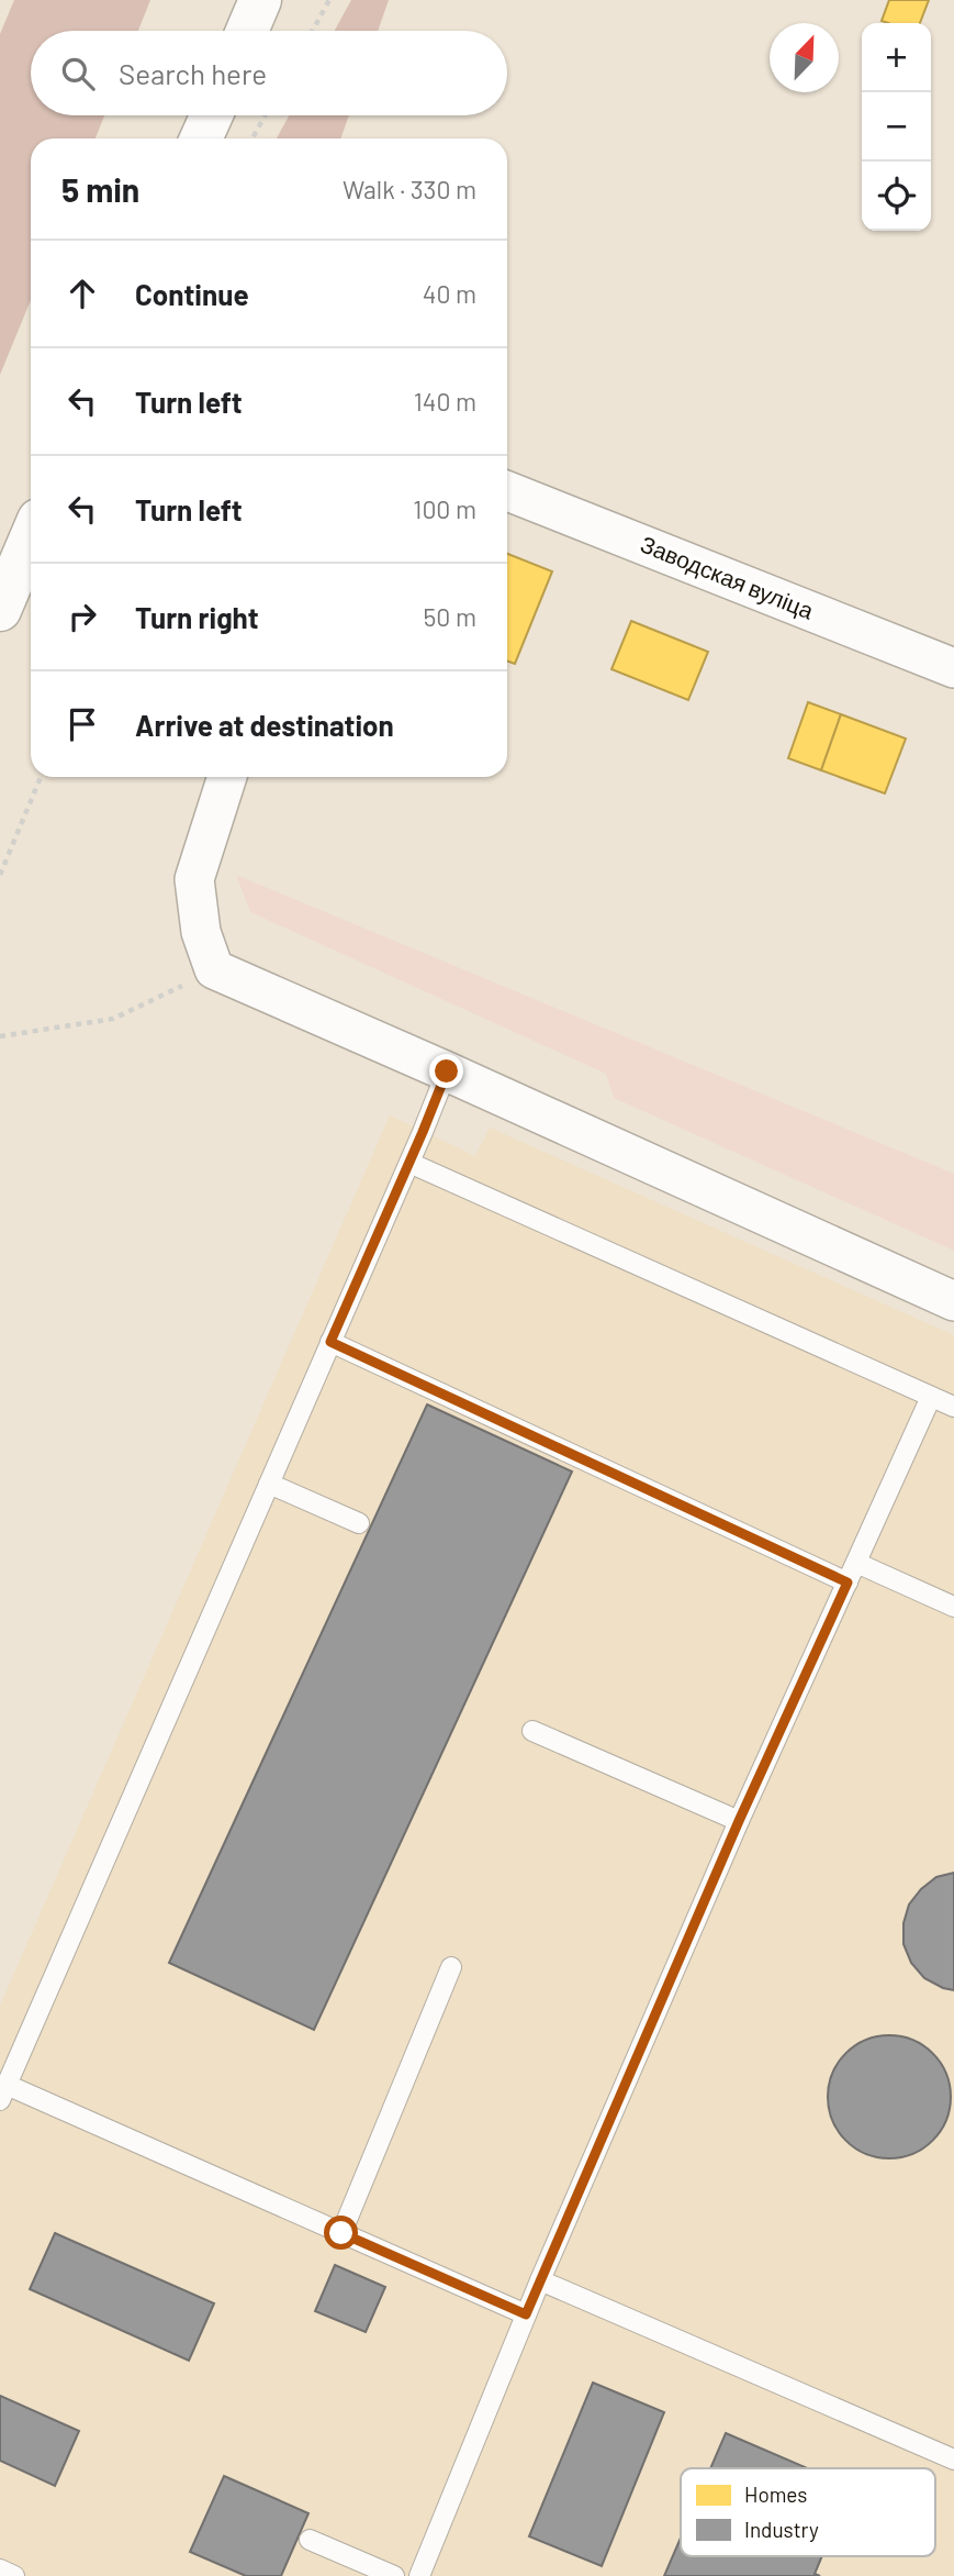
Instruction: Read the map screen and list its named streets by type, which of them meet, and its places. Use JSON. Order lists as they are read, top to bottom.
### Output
{
  "streets": {
    "street": ["Заводская вуліца"]
  },
  "legend": ["Homes", "Industry"],
  "north": "top right",
  "page": {
    "map_buttons": ["+", "−"],
    "search": "Search here",
    "heading": ["5 min", "Walk · 330 m"],
    "list": [
      ["Continue", "40 m"],
      ["Turn left", "140 m"],
      ["Turn left", "100 m"],
      ["Turn right", "50 m"],
      "Arrive at destination"
    ]
  }
}
